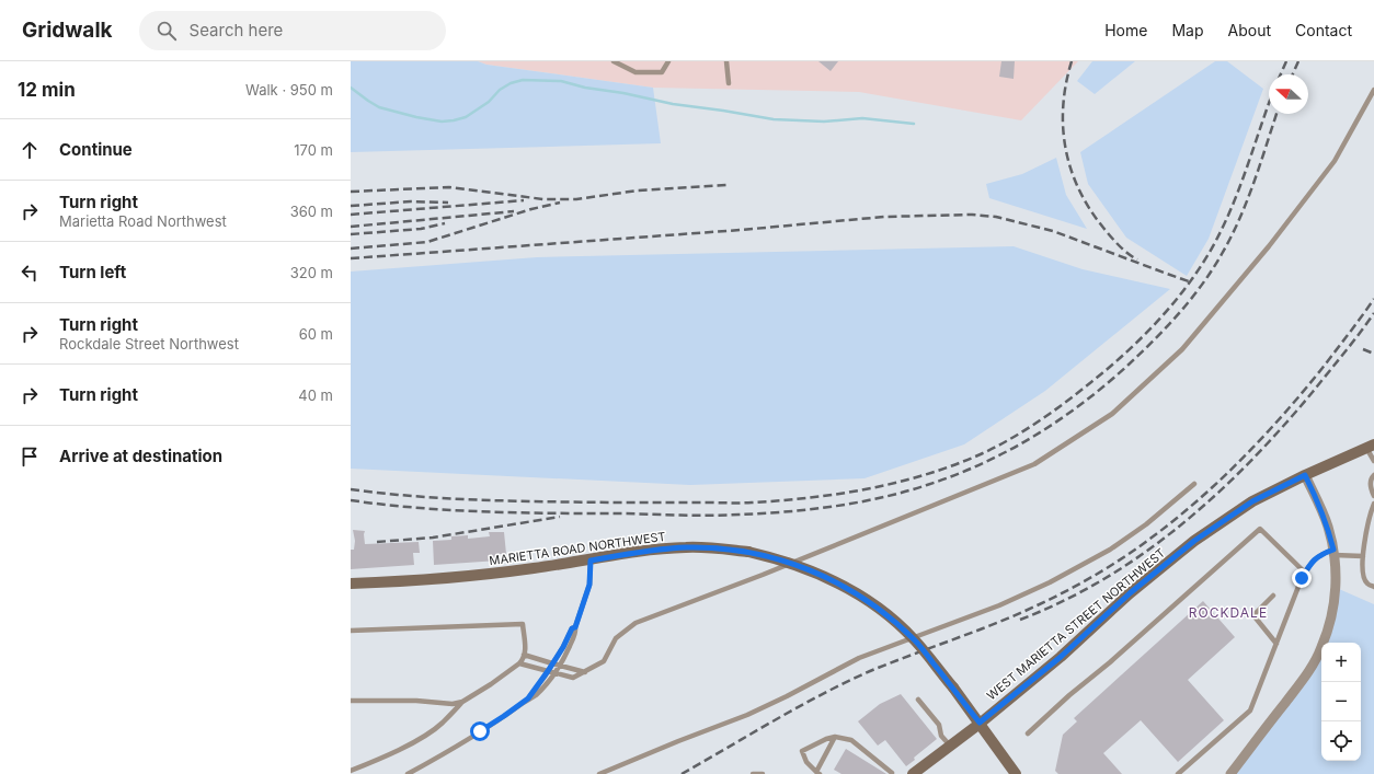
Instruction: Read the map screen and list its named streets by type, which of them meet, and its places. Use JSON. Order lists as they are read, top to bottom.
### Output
{
  "streets": {
    "street": ["MARIETTA ROAD NORTHWEST", "WEST MARIETTA STREET NORTHWEST"]
  },
  "crossings": [
    ["MARIETTA ROAD NORTHWEST", "WEST MARIETTA STREET NORTHWEST"]
  ],
  "districts": ["ROCKDALE"],
  "north": "left",
  "page": {
    "header": "Gridwalk",
    "search": "Search here",
    "nav": [
      "Home",
      "Map",
      "About",
      "Contact"
    ],
    "heading": ["12 min", "Walk · 950 m"],
    "list": [
      ["Continue", "170 m"],
      ["Turn right", "Marietta Road Northwest", "360 m"],
      ["Turn left", "320 m"],
      ["Turn right", "Rockdale Street Northwest", "60 m"],
      ["Turn right", "40 m"],
      "Arrive at destination"
    ],
    "map_buttons": ["+", "−"]
  }
}
